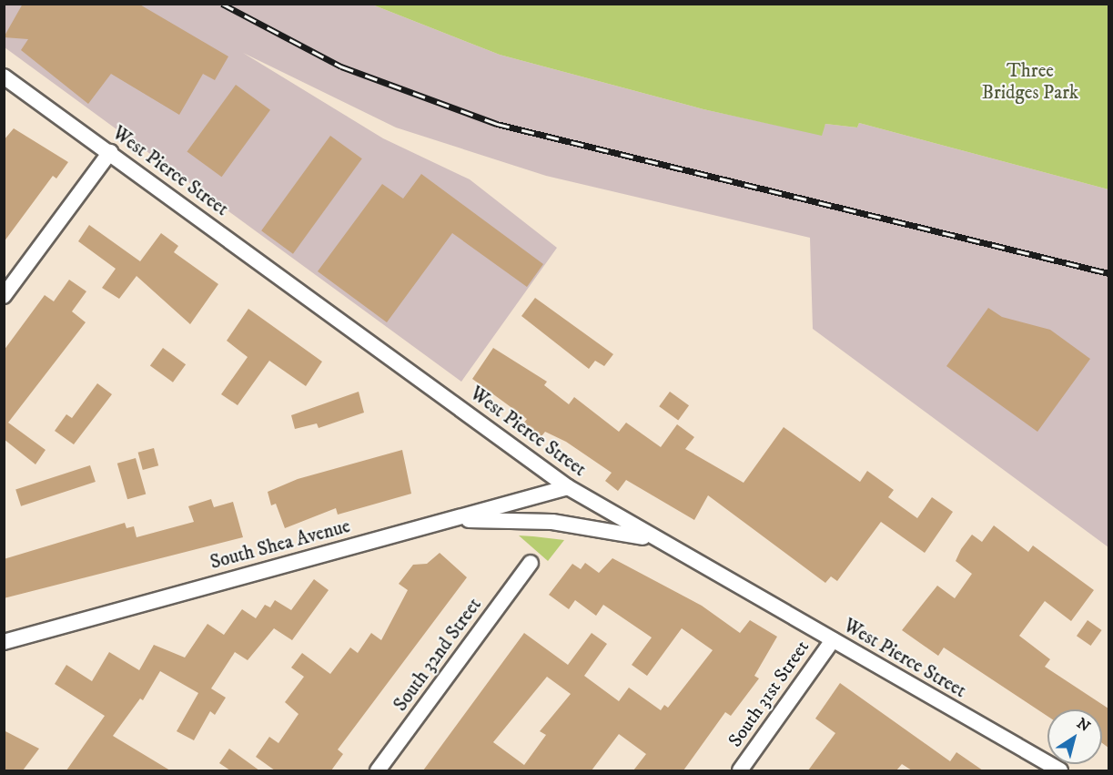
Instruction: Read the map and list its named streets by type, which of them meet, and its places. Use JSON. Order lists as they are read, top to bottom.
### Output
{
  "streets": {
    "street": [
      "West Pierce Street",
      "South Shea Avenue",
      "South 32nd Street",
      "South 31st Street"
    ]
  },
  "crossings": [
    ["West Pierce Street", "South Shea Avenue"],
    ["West Pierce Street", "South 31st Street"]
  ],
  "parks": ["Three Bridges Park"],
  "north": "top right"
}
